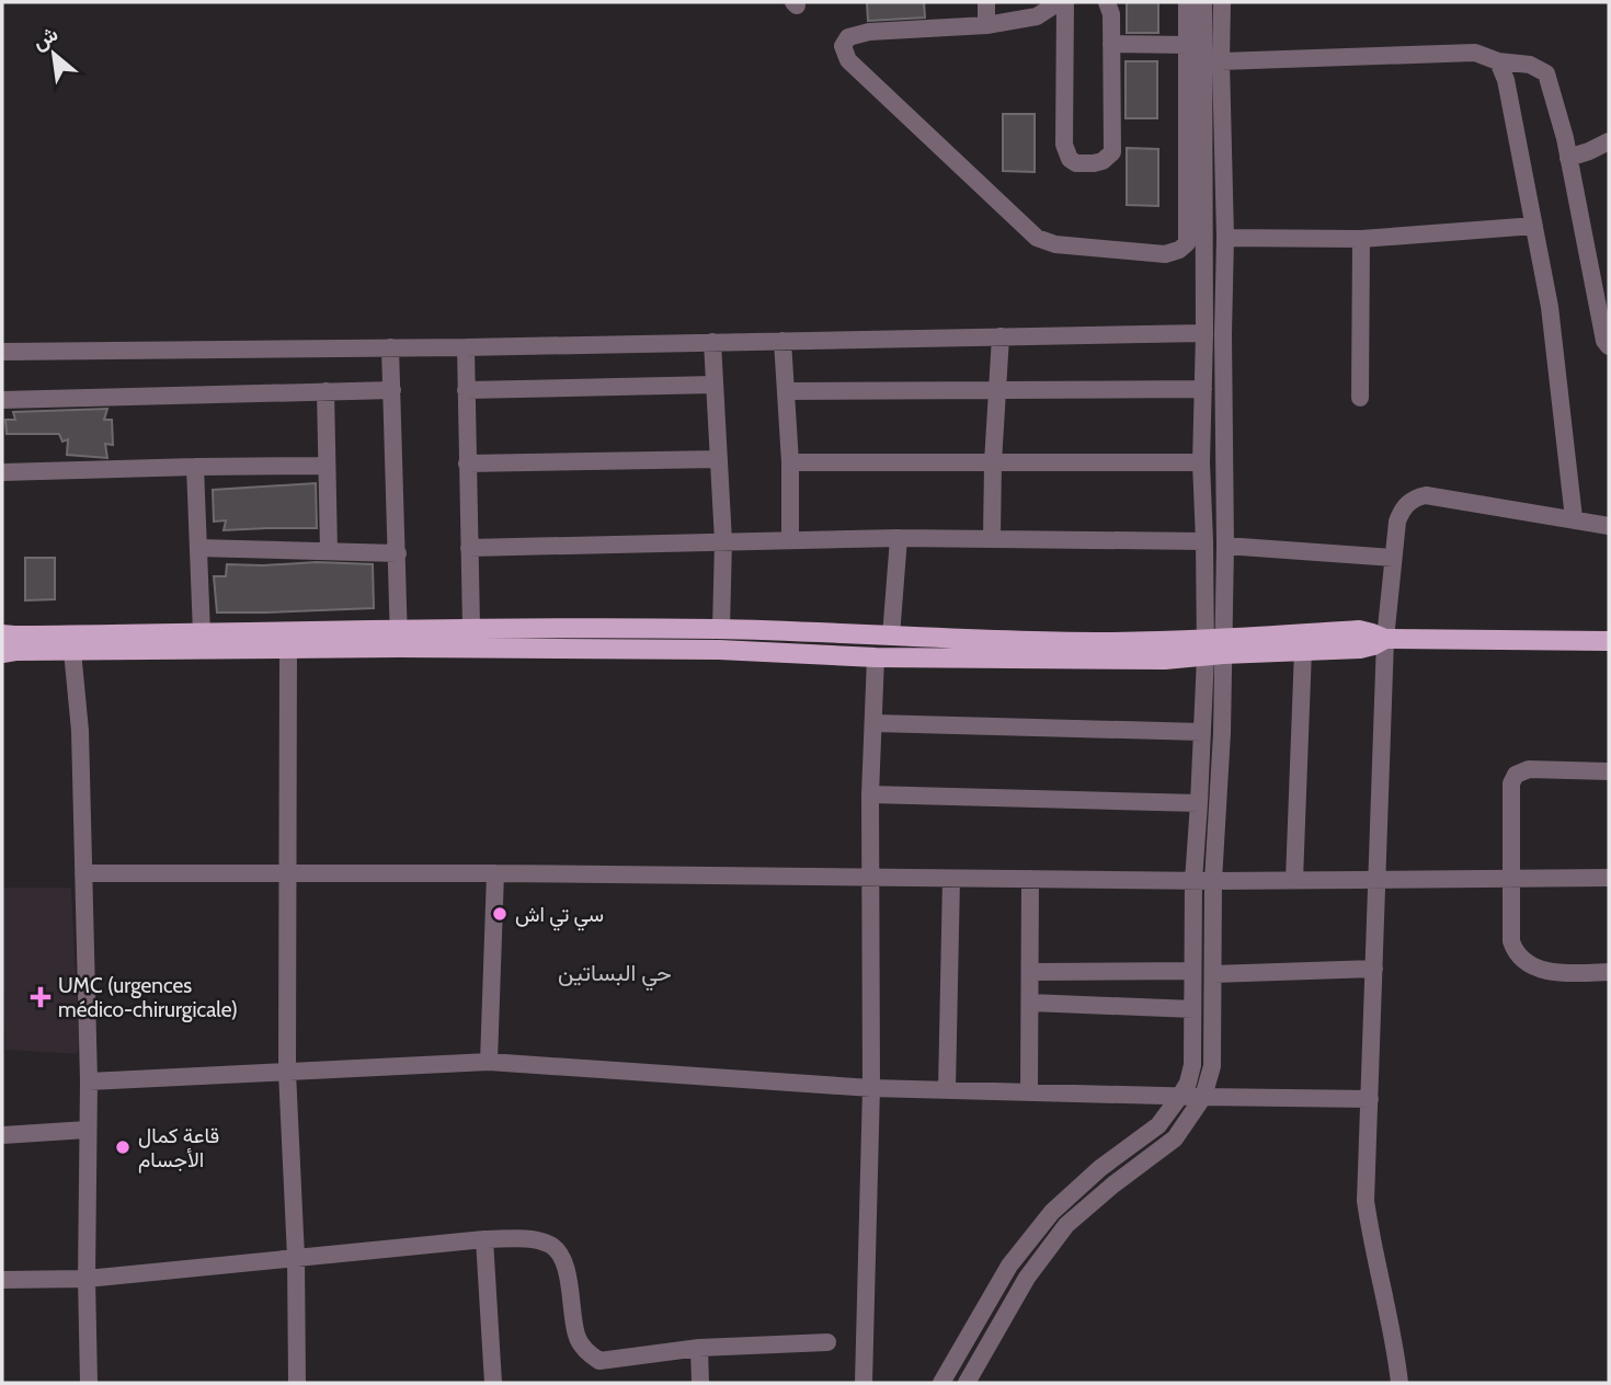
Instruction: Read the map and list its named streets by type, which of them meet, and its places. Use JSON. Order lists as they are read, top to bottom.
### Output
{
  "districts": ["حي البساتين"],
  "places": {
    "other": ["سي تي اش", "قاعة كمال الأجسام"],
    "health": ["UMC (urgences médico-chirurgicale)"]
  },
  "north": "top left"
}
